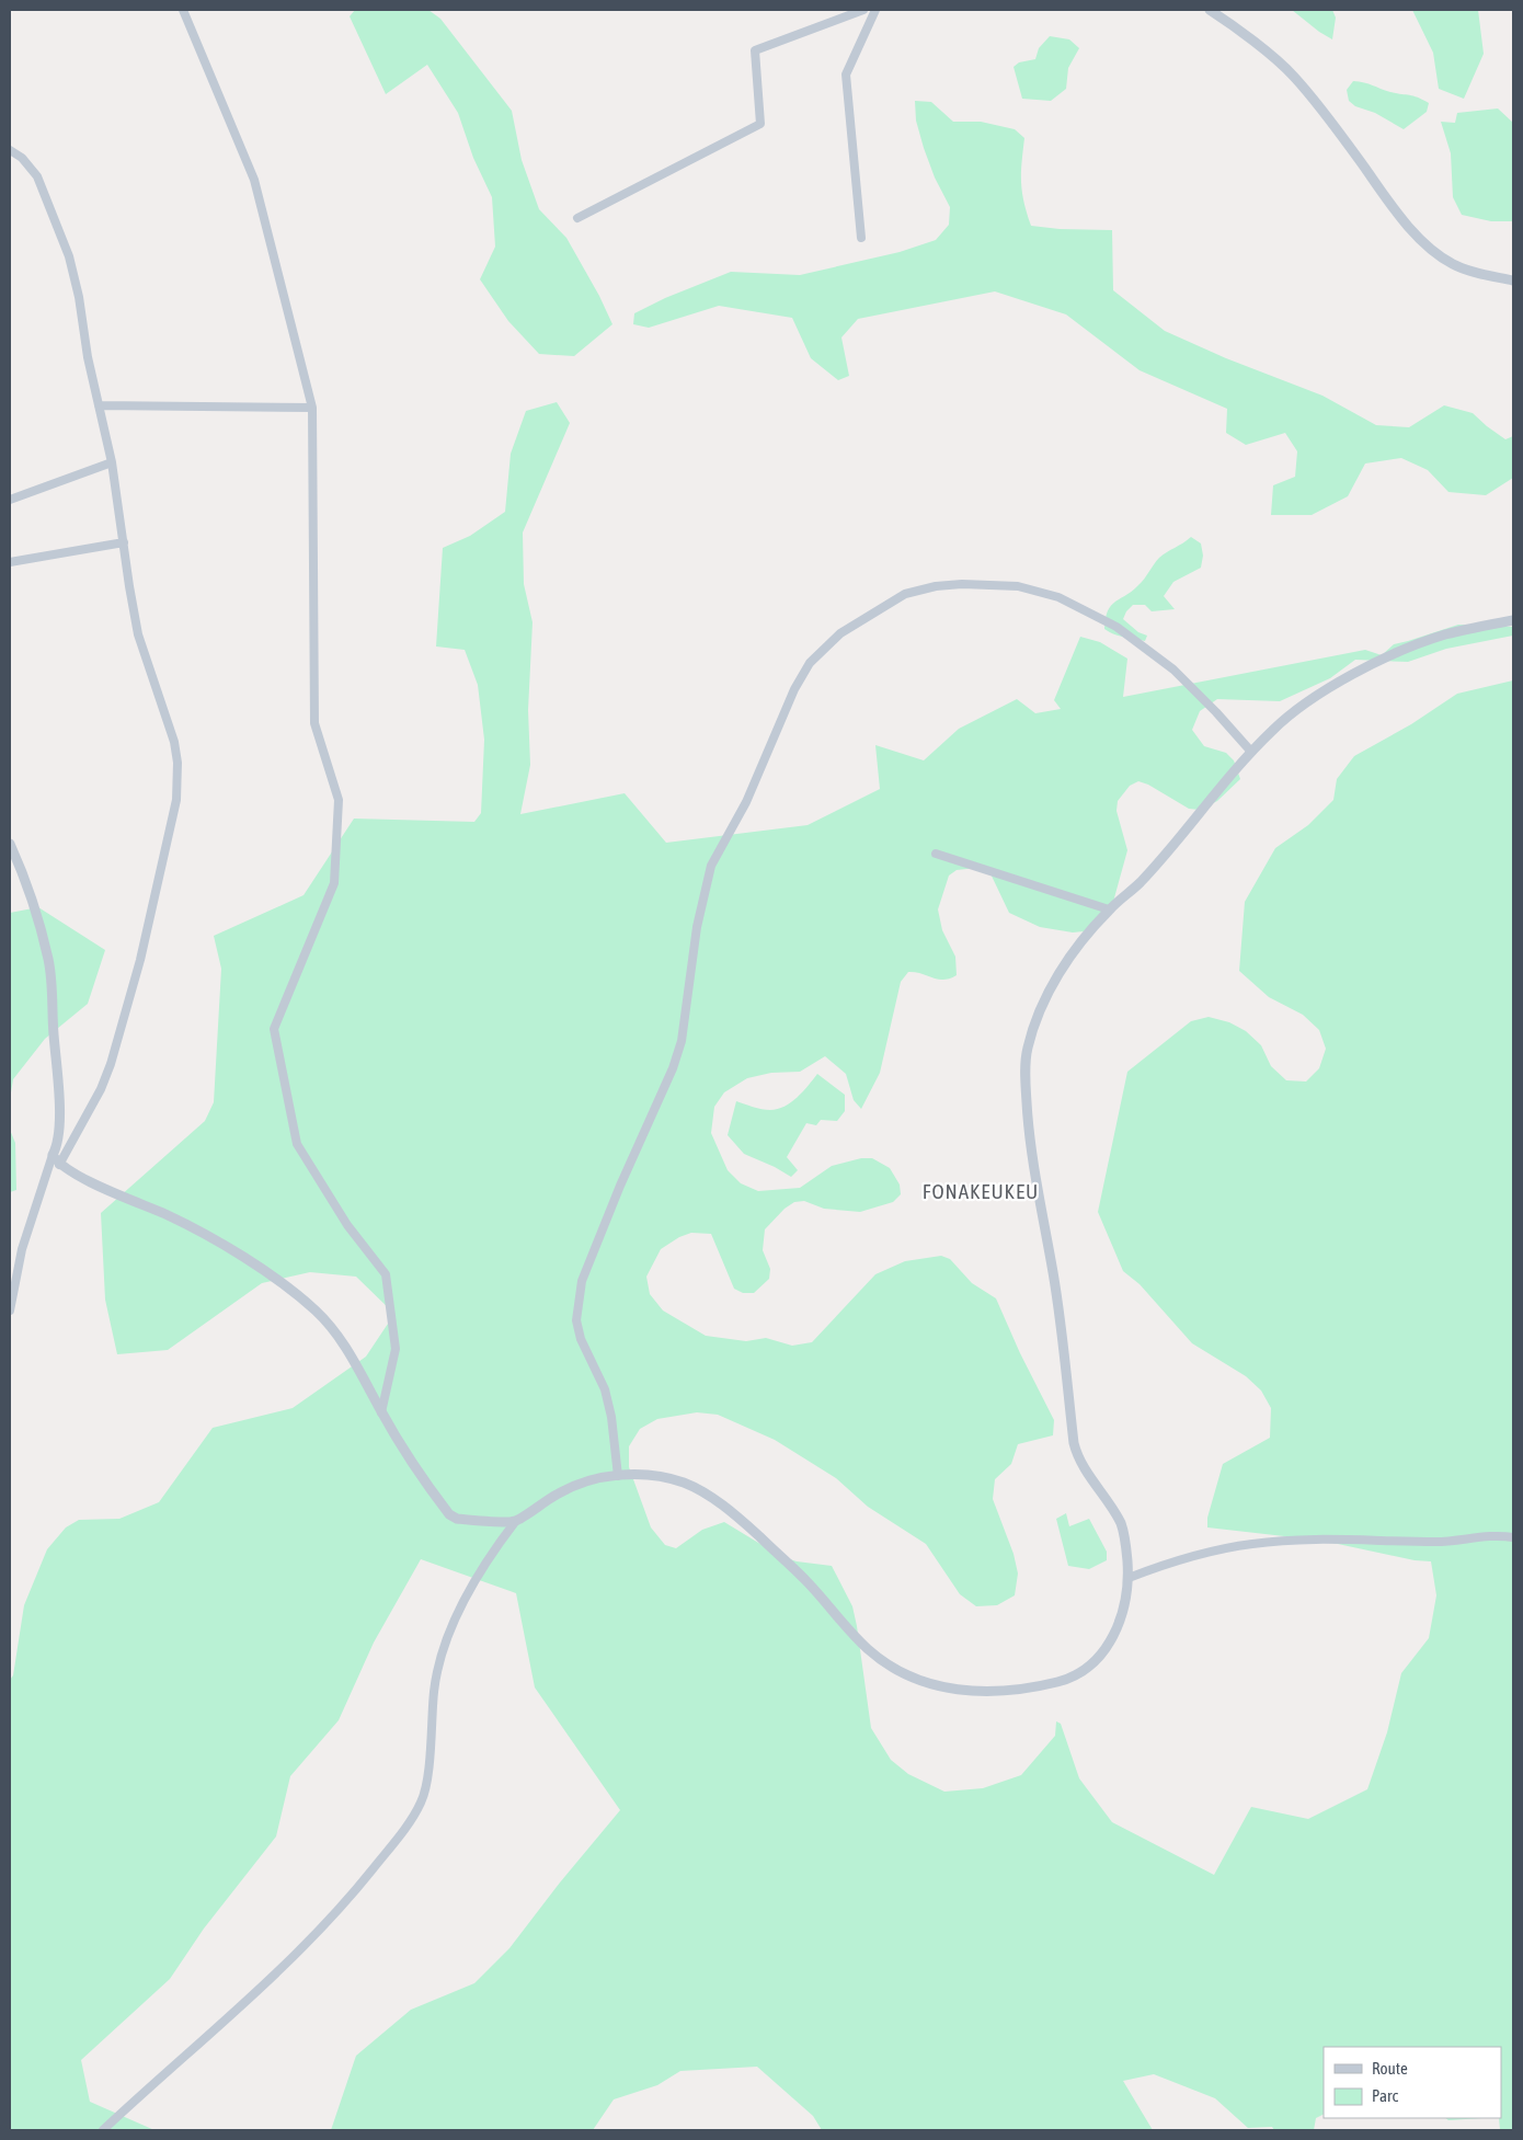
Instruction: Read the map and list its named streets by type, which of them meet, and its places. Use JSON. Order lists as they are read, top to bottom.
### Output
{
  "districts": ["FONAKEUKEU"],
  "legend": ["Route", "Parc"]
}
